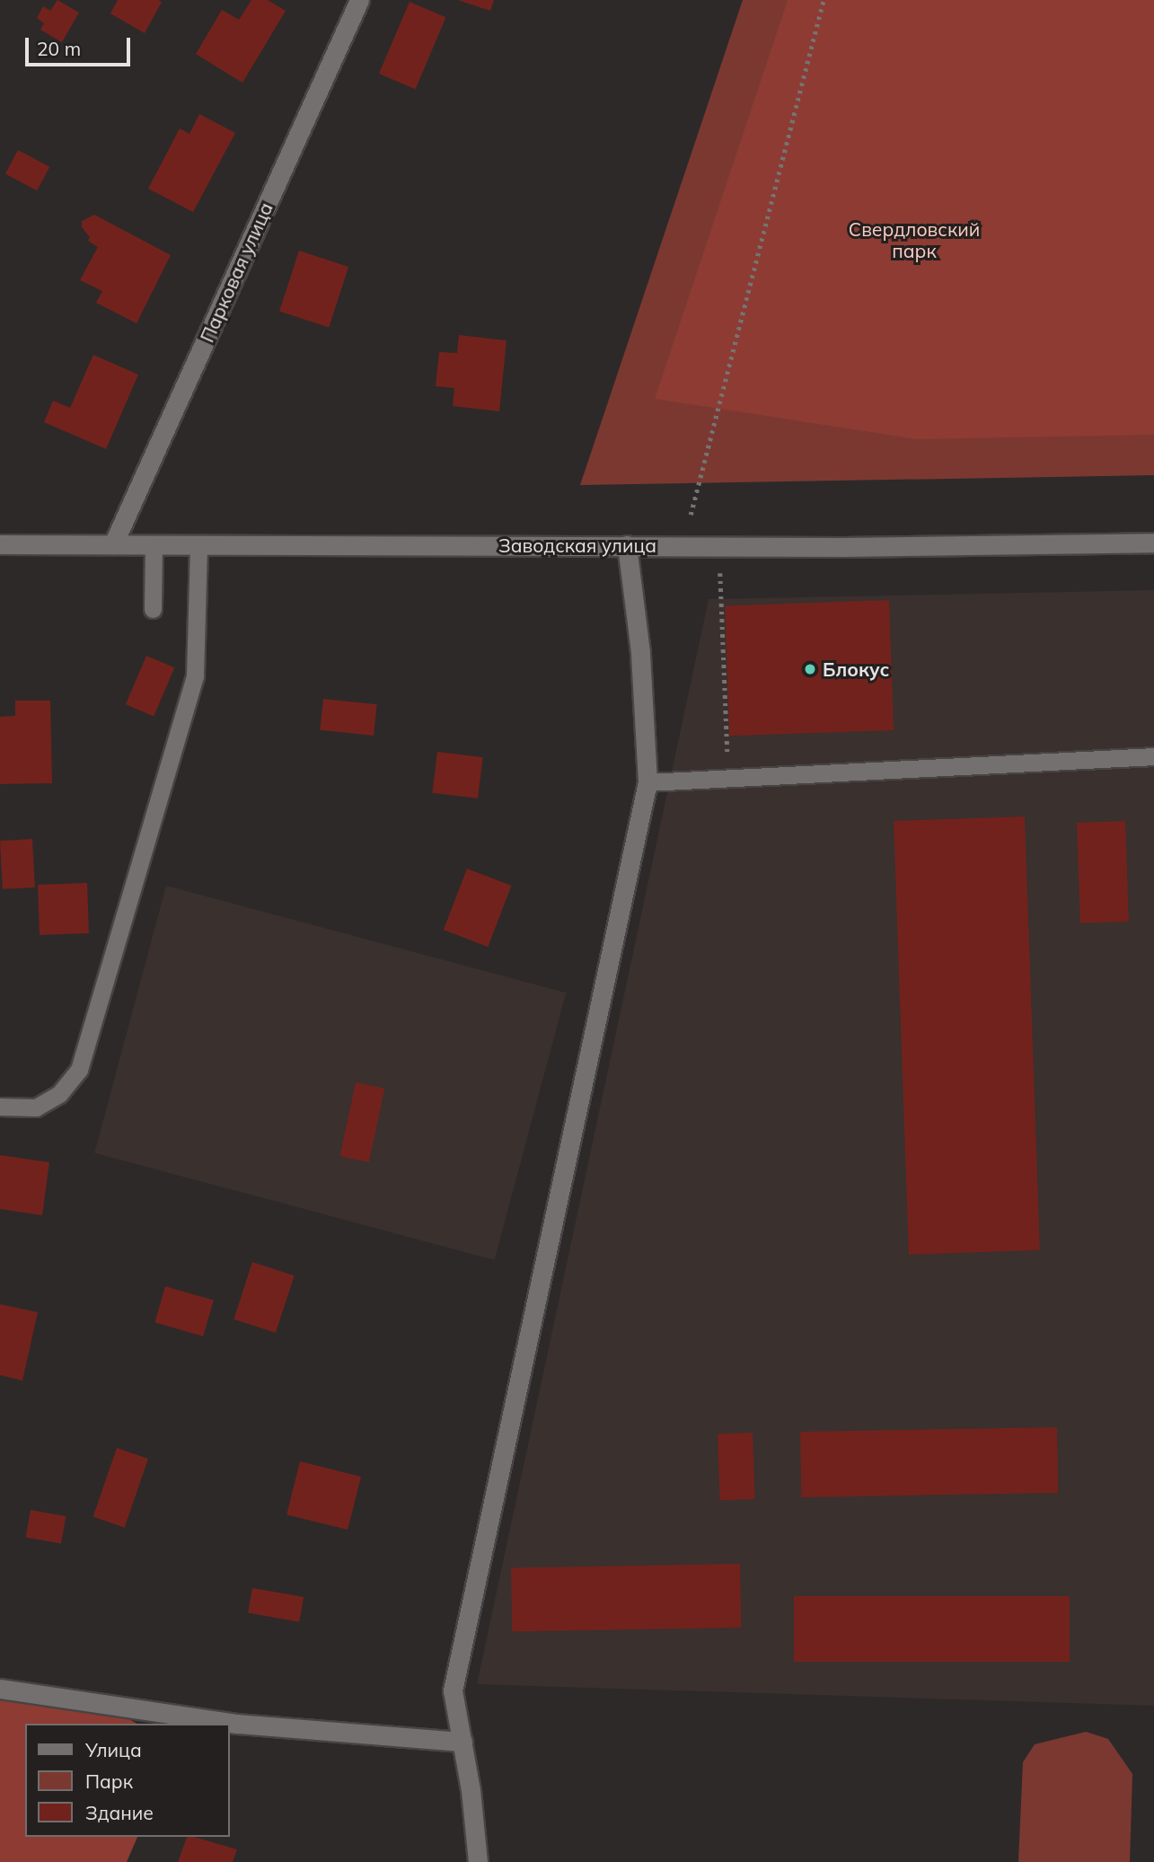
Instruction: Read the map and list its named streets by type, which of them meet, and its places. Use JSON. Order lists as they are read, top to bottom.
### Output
{
  "streets": {
    "street": ["Парковая улица", "Заводская улица"]
  },
  "crossings": [
    ["Парковая улица", "Заводская улица"]
  ],
  "parks": ["Свердловский парк"],
  "places": ["Блокус"],
  "legend": ["Улица", "Парк", "Здание"],
  "scale_bar": "20 m"
}
